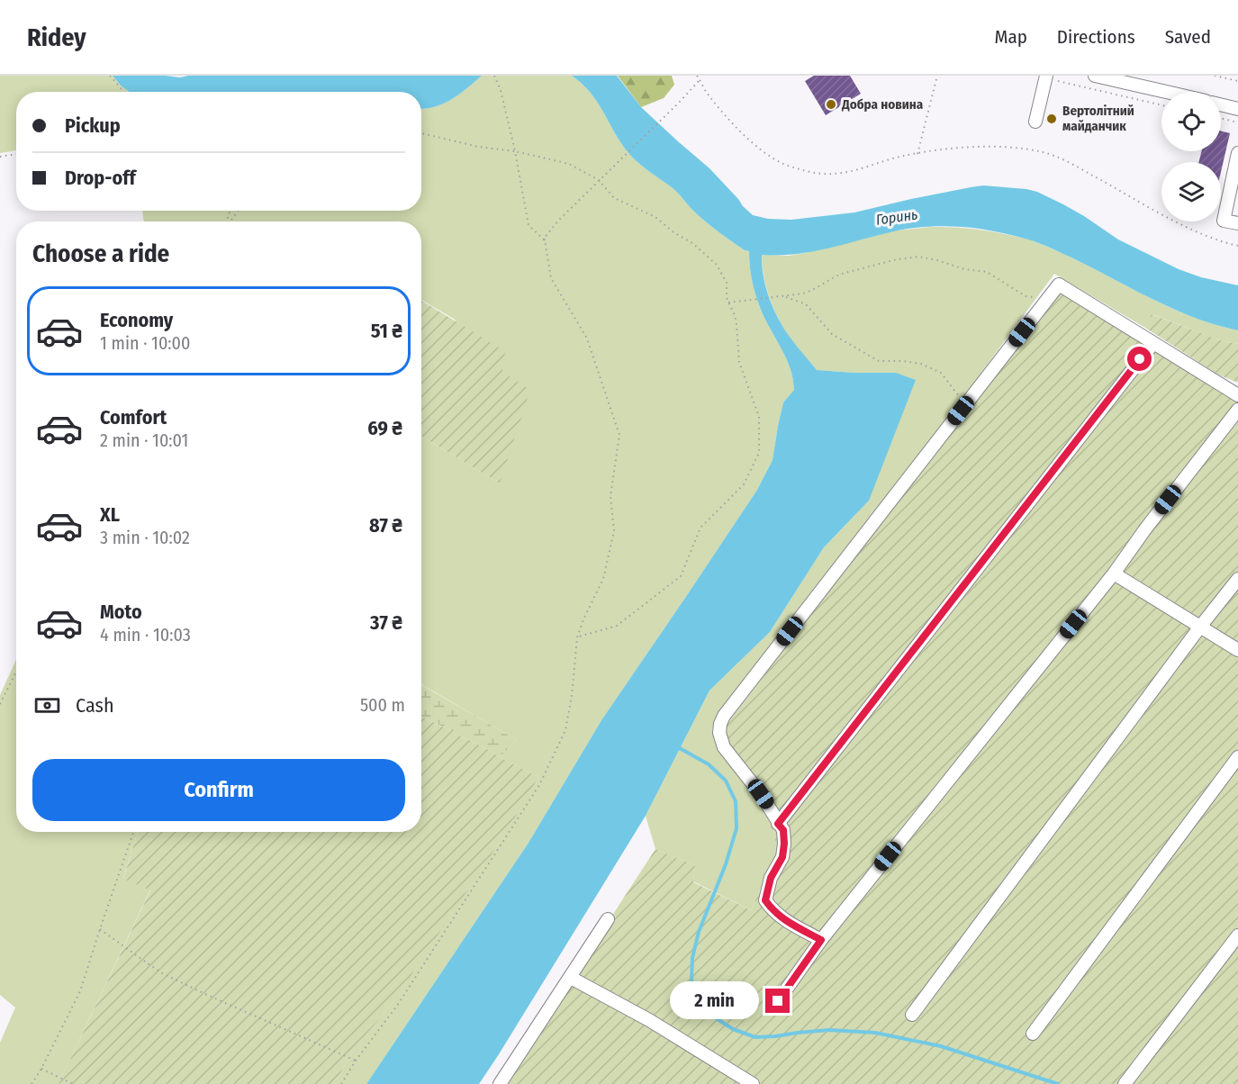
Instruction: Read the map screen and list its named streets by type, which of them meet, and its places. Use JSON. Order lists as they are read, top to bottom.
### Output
{
  "water": ["Горинь"],
  "places": ["Добра новина", "Вертолітний майданчик"],
  "page": {
    "header": "Ridey",
    "nav": ["Map", "Directions", "Saved"],
    "banner": ["Pickup", "Drop-off"],
    "heading": "Choose a ride",
    "list": [
      {
        "name": "Economy",
        "note": "1 min · 10:00",
        "value": "51 ₴"
      },
      {
        "name": "Comfort",
        "note": "2 min · 10:01",
        "value": "69 ₴"
      },
      {
        "name": "XL",
        "note": "3 min · 10:02",
        "value": "87 ₴"
      },
      {
        "name": "Moto",
        "note": "4 min · 10:03",
        "value": "37 ₴"
      }
    ],
    "pay": ["Cash", "500 m"],
    "buttons": "Confirm",
    "bubble": "2 min"
  }
}
